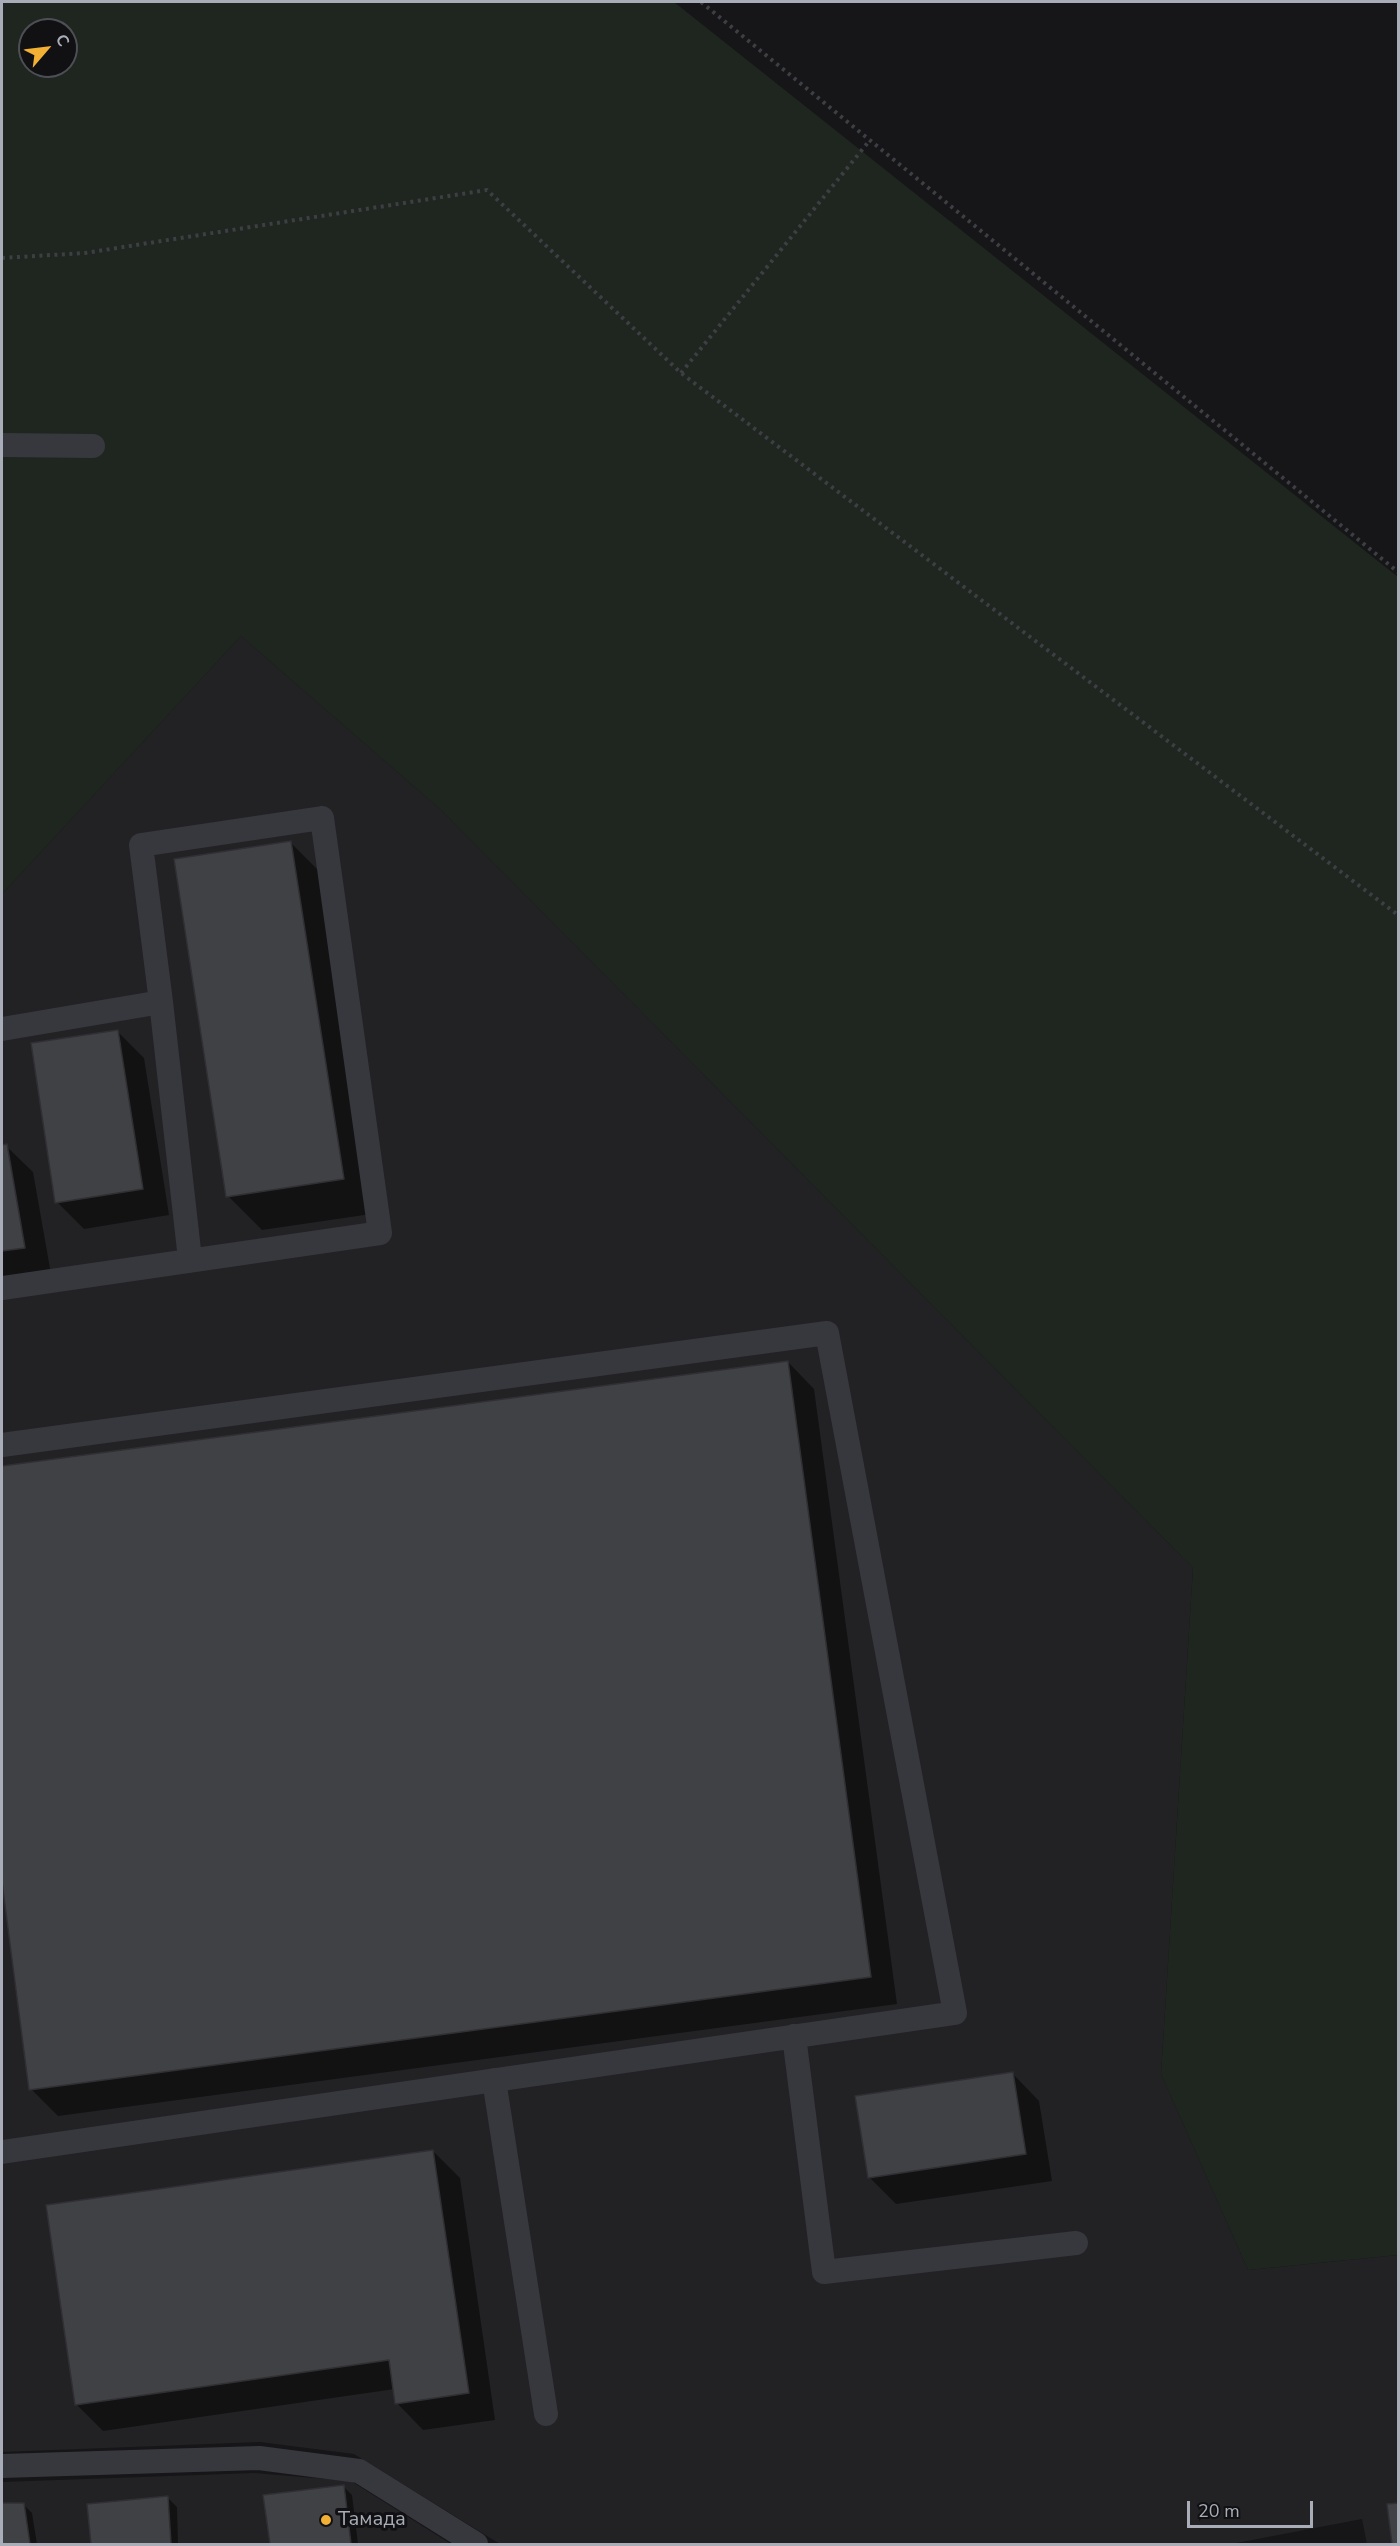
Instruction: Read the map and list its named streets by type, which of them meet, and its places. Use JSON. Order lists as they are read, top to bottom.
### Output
{
  "places": ["Тамада"],
  "scale_bar": "20 m",
  "north": "top right"
}
